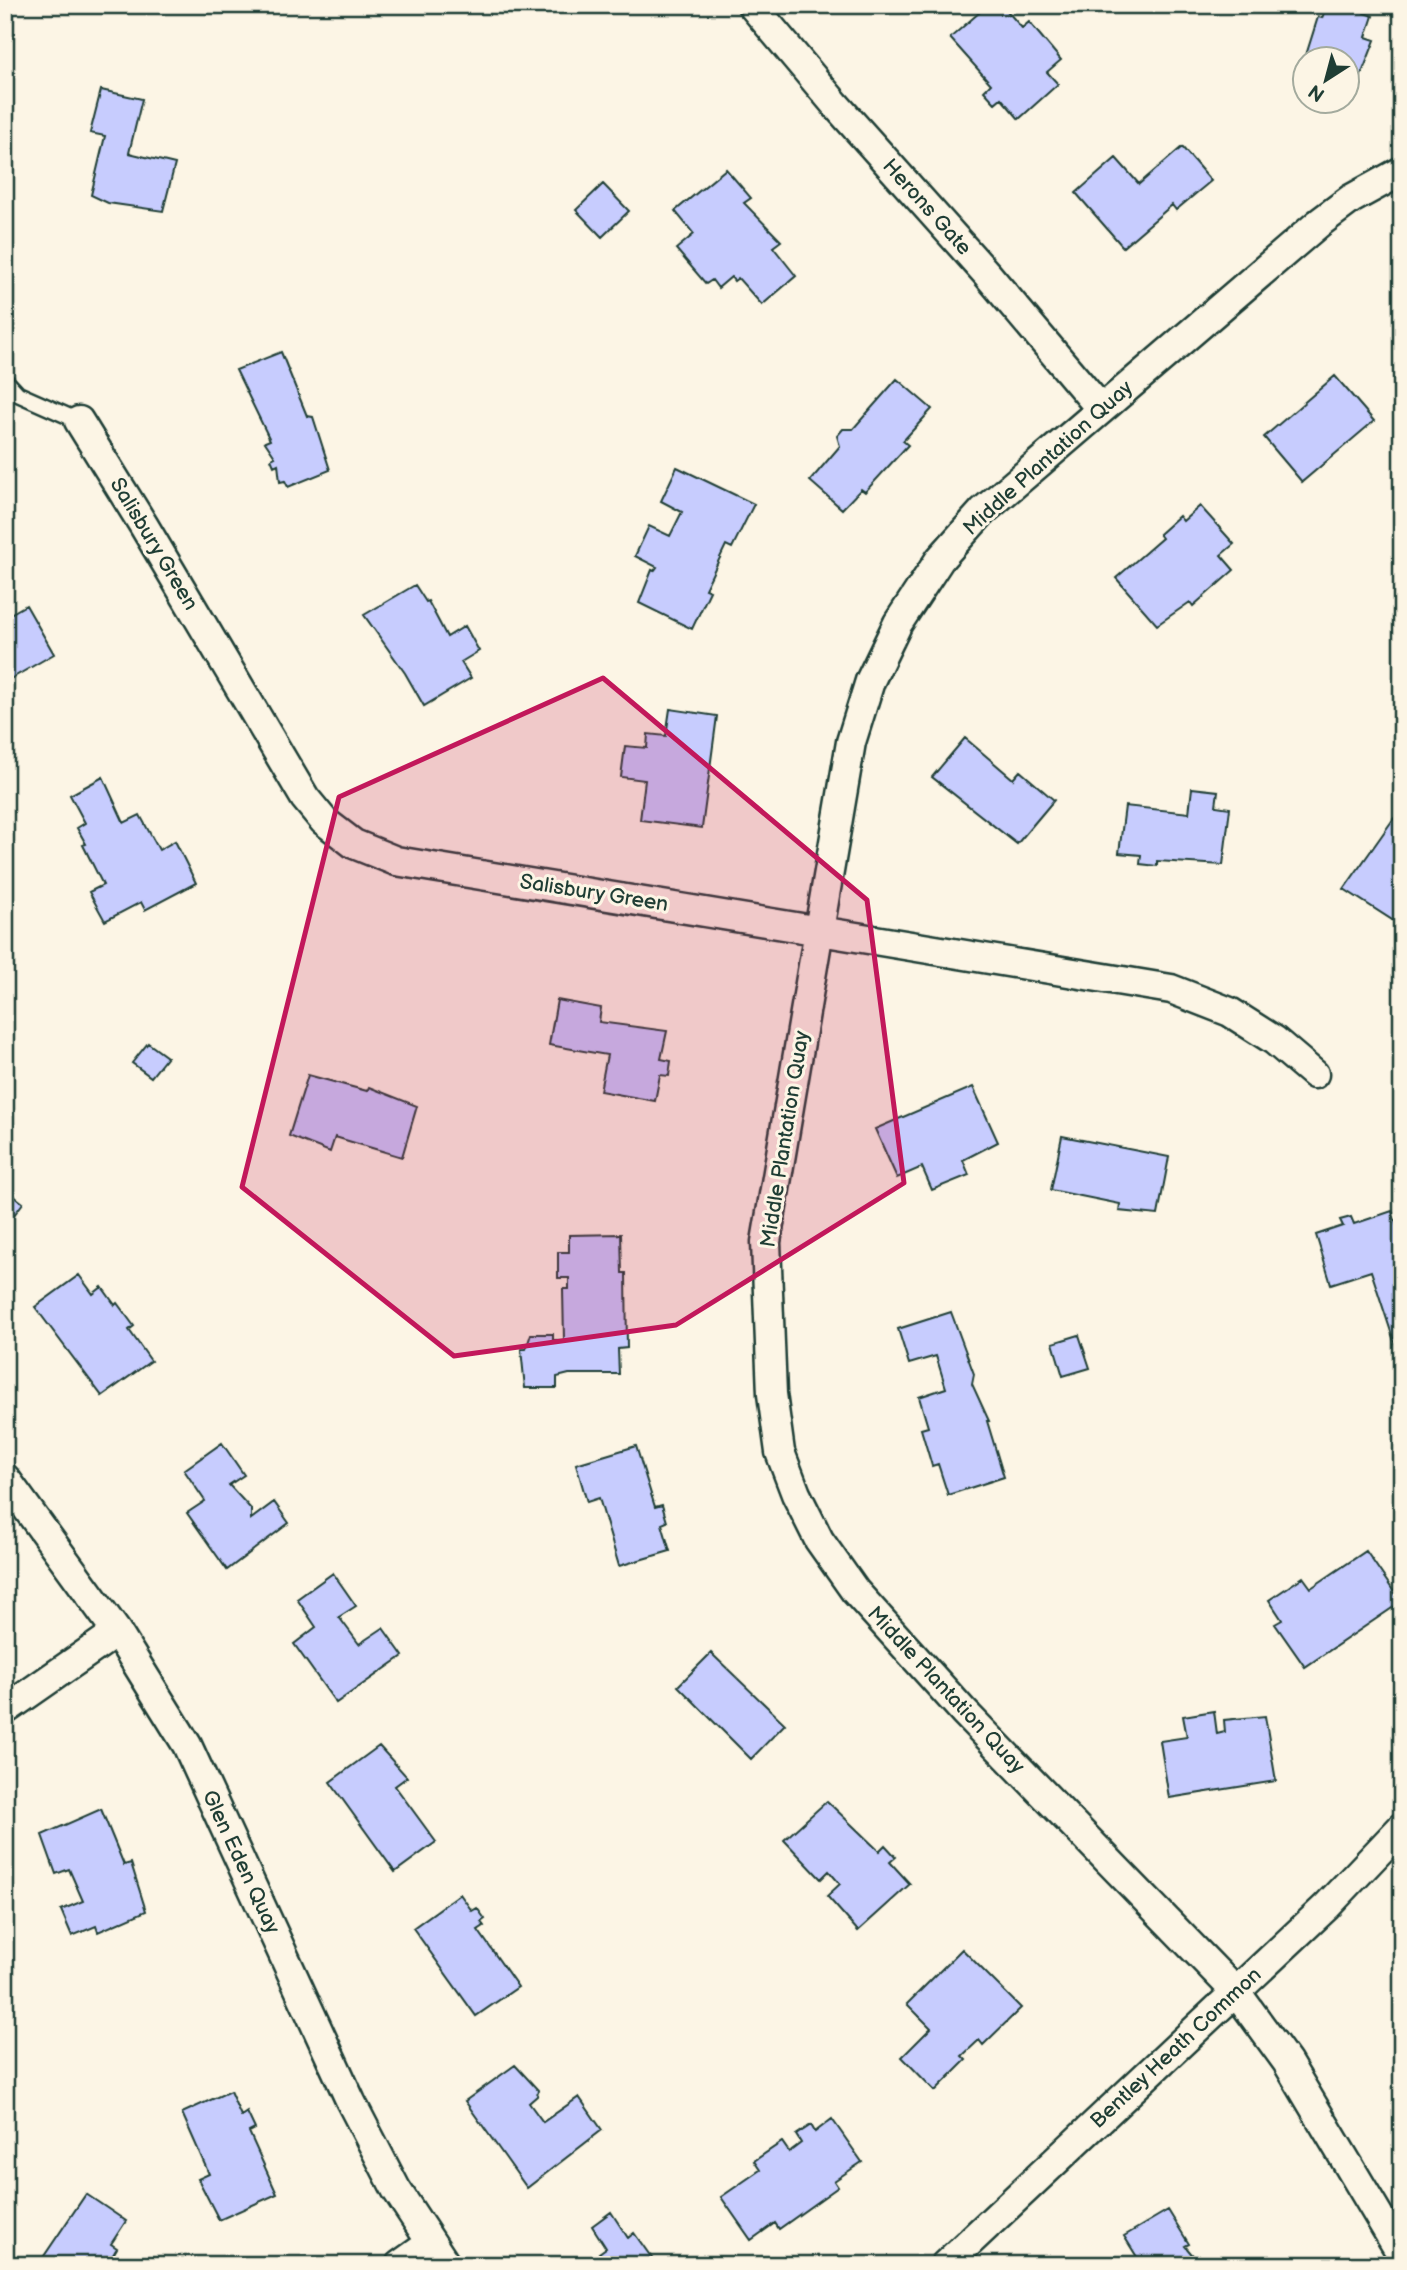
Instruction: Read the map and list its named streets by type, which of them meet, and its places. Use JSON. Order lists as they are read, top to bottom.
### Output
{
  "streets": {
    "street": [
      "Herons Gate",
      "Middle Plantation Quay",
      "Salisbury Green",
      "Glen Eden Quay",
      "Bentley Heath Common"
    ]
  },
  "crossings": [
    ["Herons Gate", "Middle Plantation Quay"],
    ["Middle Plantation Quay", "Salisbury Green"],
    ["Middle Plantation Quay", "Bentley Heath Common"]
  ],
  "north": "bottom left"
}
